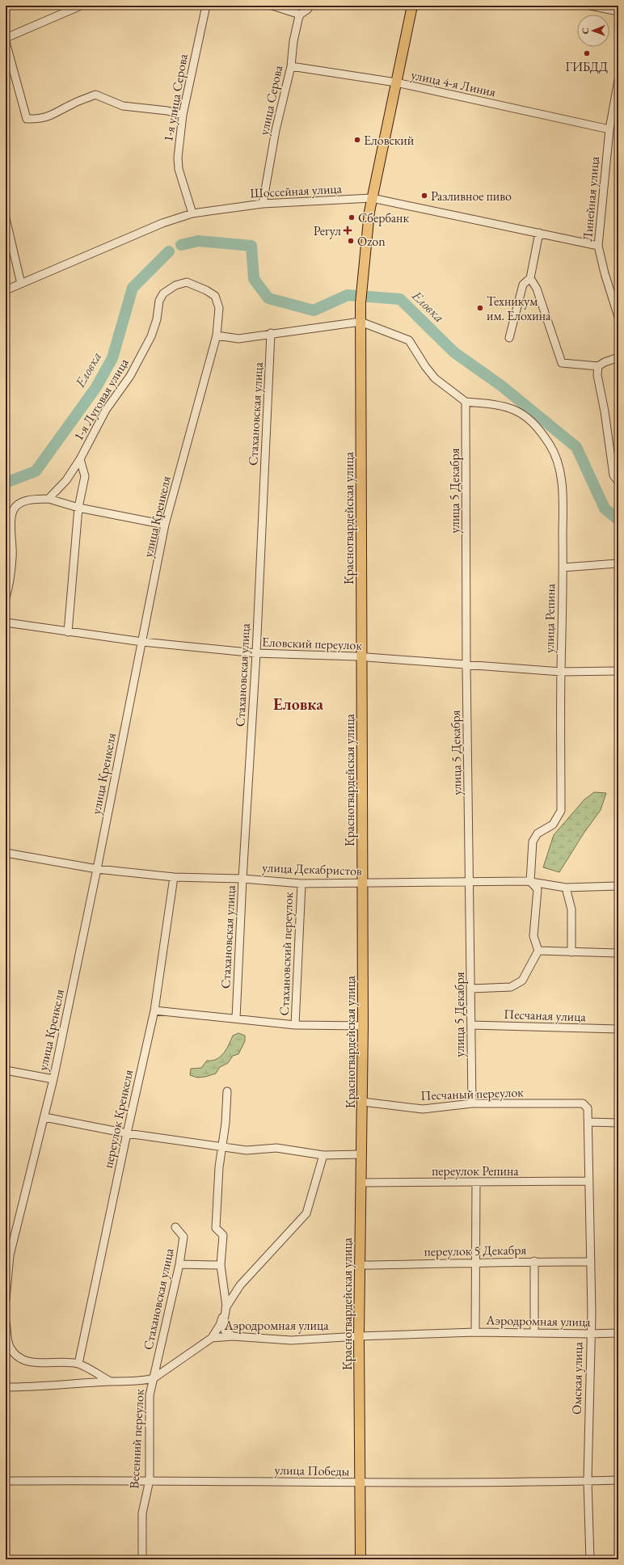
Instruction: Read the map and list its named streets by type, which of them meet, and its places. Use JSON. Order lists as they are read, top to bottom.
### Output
{
  "streets": {
    "main road": ["Красногвардейская улица"],
    "street": [
      "улица 4-я Линия",
      "1-я улица Серова",
      "улица Серова",
      "Шоссейная улица",
      "Линейная улица",
      "1-я Луговая улица",
      "Стахановская улица",
      "улица 5 Декабря",
      "улица Кренкеля",
      "улица Репина",
      "Еловский переулок",
      "улица Декабристов",
      "Стахановский переулок",
      "Песчаная улица",
      "Песчаный переулок",
      "переулок Кренкеля",
      "переулок Репина",
      "переулок 5 Декабря",
      "Аэродромная улица",
      "Омская улица",
      "Весенний переулок",
      "улица Победы"
    ]
  },
  "crossings": [
    ["улица 4-я Линия", "улица Серова"],
    ["улица 4-я Линия", "Линейная улица"],
    ["улица 4-я Линия", "Красногвардейская улица"],
    ["1-я улица Серова", "Шоссейная улица"],
    ["улица Серова", "Шоссейная улица"],
    ["Шоссейная улица", "Линейная улица"],
    ["Шоссейная улица", "Красногвардейская улица"],
    ["1-я Луговая улица", "улица Кренкеля"],
    ["1-я Луговая улица", "Еловский переулок"],
    ["Стахановская улица", "Еловский переулок"],
    ["Стахановская улица", "улица Декабристов"],
    ["Стахановская улица", "Аэродромная улица"],
    ["Стахановская улица", "Весенний переулок"],
    ["улица 5 Декабря", "улица Репина"],
    ["улица 5 Декабря", "Еловский переулок"],
    ["улица 5 Декабря", "улица Декабристов"],
    ["улица 5 Декабря", "Песчаная улица"],
    ["улица 5 Декабря", "Песчаный переулок"],
    ["улица Кренкеля", "Еловский переулок"],
    ["улица Кренкеля", "улица Декабристов"],
    ["Красногвардейская улица", "Еловский переулок"],
    ["Красногвардейская улица", "улица Декабристов"],
    ["Красногвардейская улица", "Песчаный переулок"],
    ["Красногвардейская улица", "переулок Репина"],
    ["Красногвардейская улица", "переулок 5 Декабря"],
    ["Красногвардейская улица", "Аэродромная улица"],
    ["Красногвардейская улица", "улица Победы"],
    ["улица Репина", "Еловский переулок"],
    ["улица Репина", "улица Декабристов"],
    ["улица Декабристов", "Стахановский переулок"],
    ["улица Декабристов", "переулок Кренкеля"],
    ["Песчаный переулок", "Омская улица"],
    ["переулок Репина", "Омская улица"],
    ["переулок 5 Декабря", "Омская улица"],
    ["Аэродромная улица", "Омская улица"],
    ["Аэродромная улица", "Весенний переулок"],
    ["Омская улица", "улица Победы"],
    ["Весенний переулок", "улица Победы"]
  ],
  "districts": ["Еловка"],
  "water": ["Еловка"],
  "places": {
    "other": [
      "ГИБДД",
      "Еловский",
      "Разливное пиво",
      "Сбербанк",
      "Ozon",
      "Техникум им. Елохина"
    ],
    "health": ["Регул"]
  },
  "north": "left"
}
